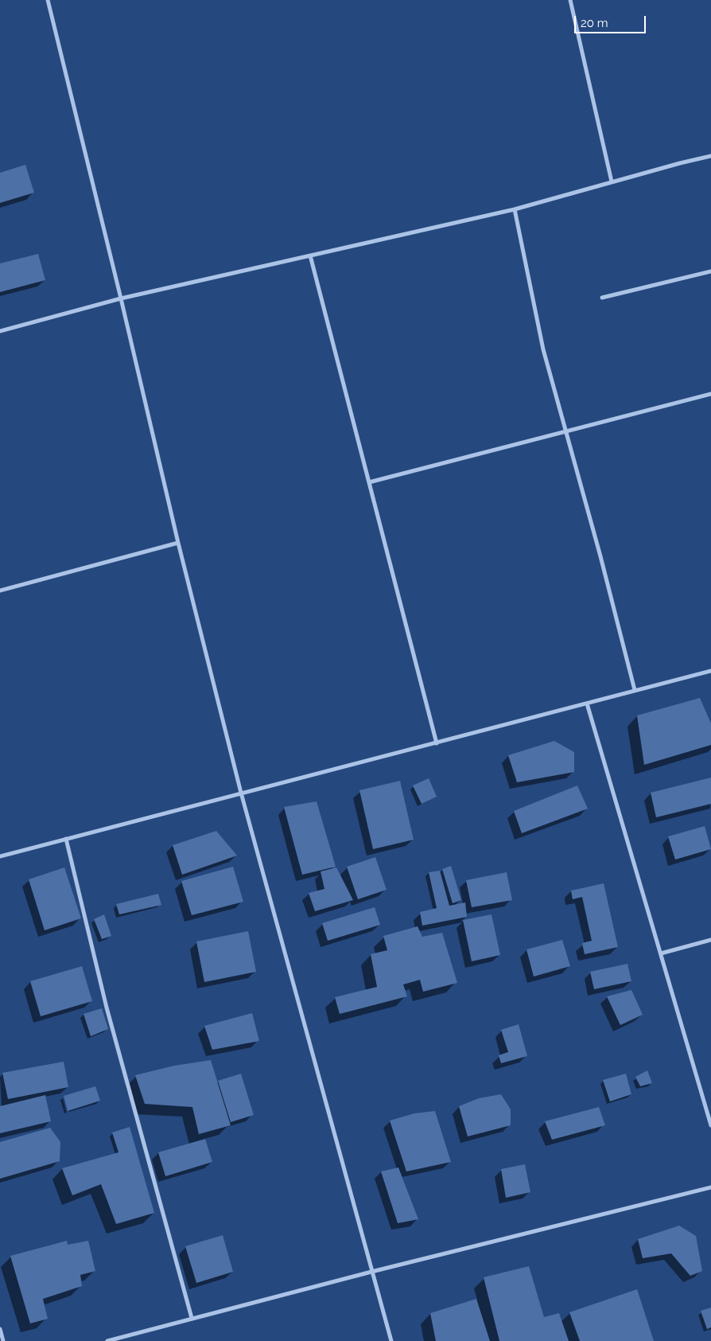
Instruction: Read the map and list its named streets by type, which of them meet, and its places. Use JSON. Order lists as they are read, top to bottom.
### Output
{
  "scale_bar": "20 m"
}
